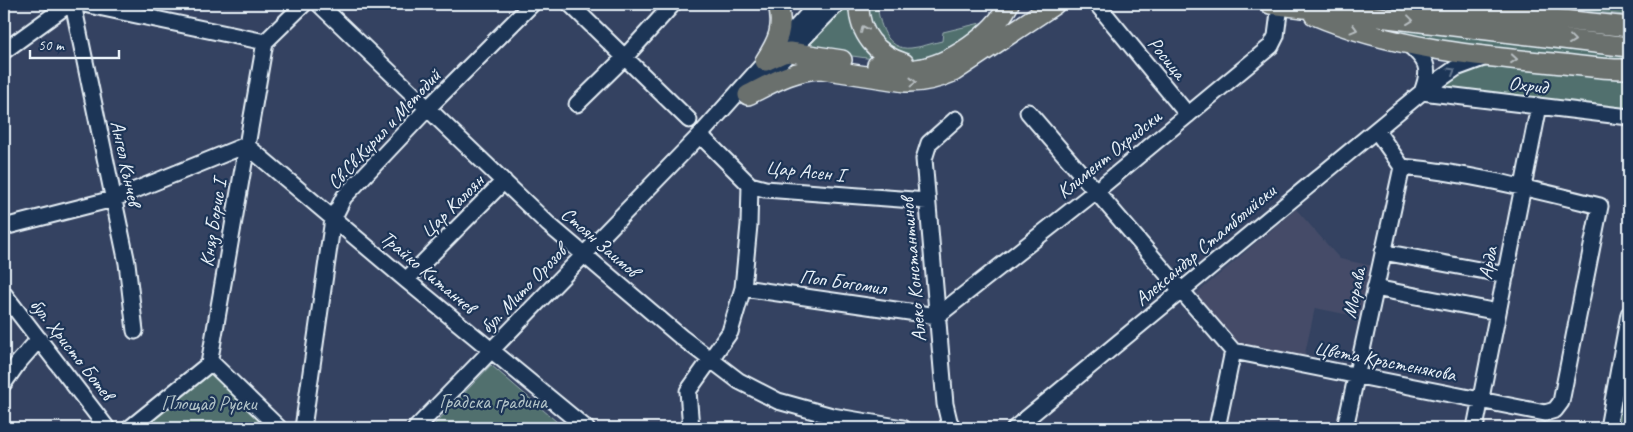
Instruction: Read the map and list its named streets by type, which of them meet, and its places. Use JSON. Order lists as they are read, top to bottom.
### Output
{
  "streets": {
    "street": [
      "Росица",
      "Охрид",
      "Св.Св.Кирил и Методий",
      "Климент Охридски",
      "Ангел Кънчев",
      "Цар Асен I",
      "Цар Калоян",
      "Княз Борис I",
      "Стоян Заимов",
      "Александър Стамболийски",
      "Арда",
      "Алеко Константинов",
      "Трайко Китанчев",
      "Поп Богомил",
      "бул. Мито Орозов",
      "Морава",
      "бул. Христо Ботев",
      "Цвета Кръстенякова"
    ]
  },
  "crossings": [
    ["Росица", "Климент Охридски"],
    ["Охрид", "Александър Стамболийски"],
    ["Охрид", "Арда"],
    ["Св.Св.Кирил и Методий", "Стоян Заимов"],
    ["Св.Св.Кирил и Методий", "Трайко Китанчев"],
    ["Климент Охридски", "Алеко Константинов"],
    ["Климент Охридски", "Поп Богомил"],
    ["Цар Асен I", "Алеко Константинов"],
    ["Цар Асен I", "бул. Мито Орозов"],
    ["Цар Калоян", "Стоян Заимов"],
    ["Цар Калоян", "Трайко Китанчев"],
    ["Княз Борис I", "Трайко Китанчев"],
    ["Стоян Заимов", "бул. Мито Орозов"],
    ["Арда", "Цвета Кръстенякова"],
    ["Алеко Константинов", "Поп Богомил"],
    ["Трайко Китанчев", "бул. Мито Орозов"],
    ["Морава", "Цвета Кръстенякова"]
  ],
  "parks": ["Градска градина", "Площад Руски"],
  "scale_bar": "50 m"
}
